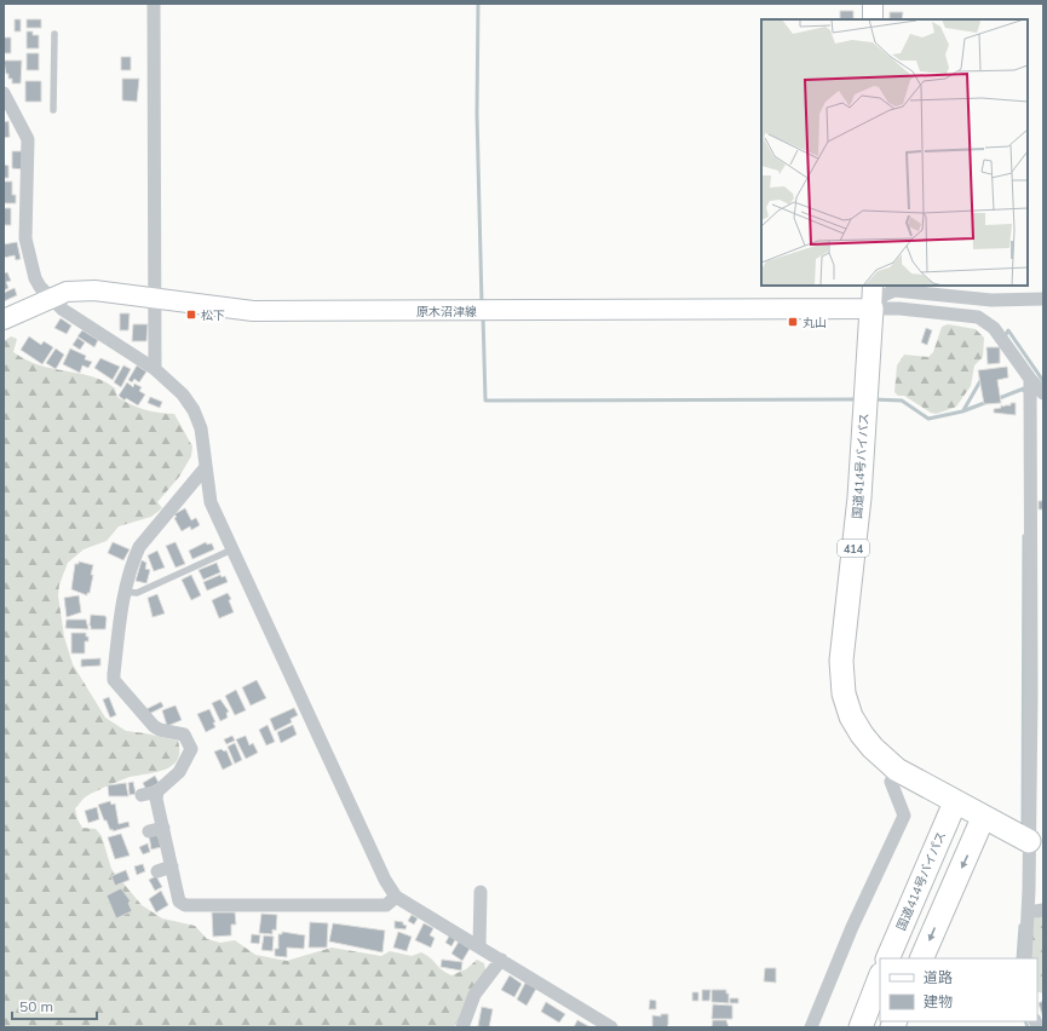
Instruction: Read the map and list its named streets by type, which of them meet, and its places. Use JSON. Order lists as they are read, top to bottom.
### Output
{
  "streets": {
    "highway": ["国道414号バイパス", "414"],
    "main road": ["原木沼津線"]
  },
  "crossings": [
    ["原木沼津線", "国道414号バイパス"]
  ],
  "places": {
    "transit": ["松下", "丸山"]
  },
  "legend": ["道路", "建物"],
  "scale_bar": "50 m"
}
